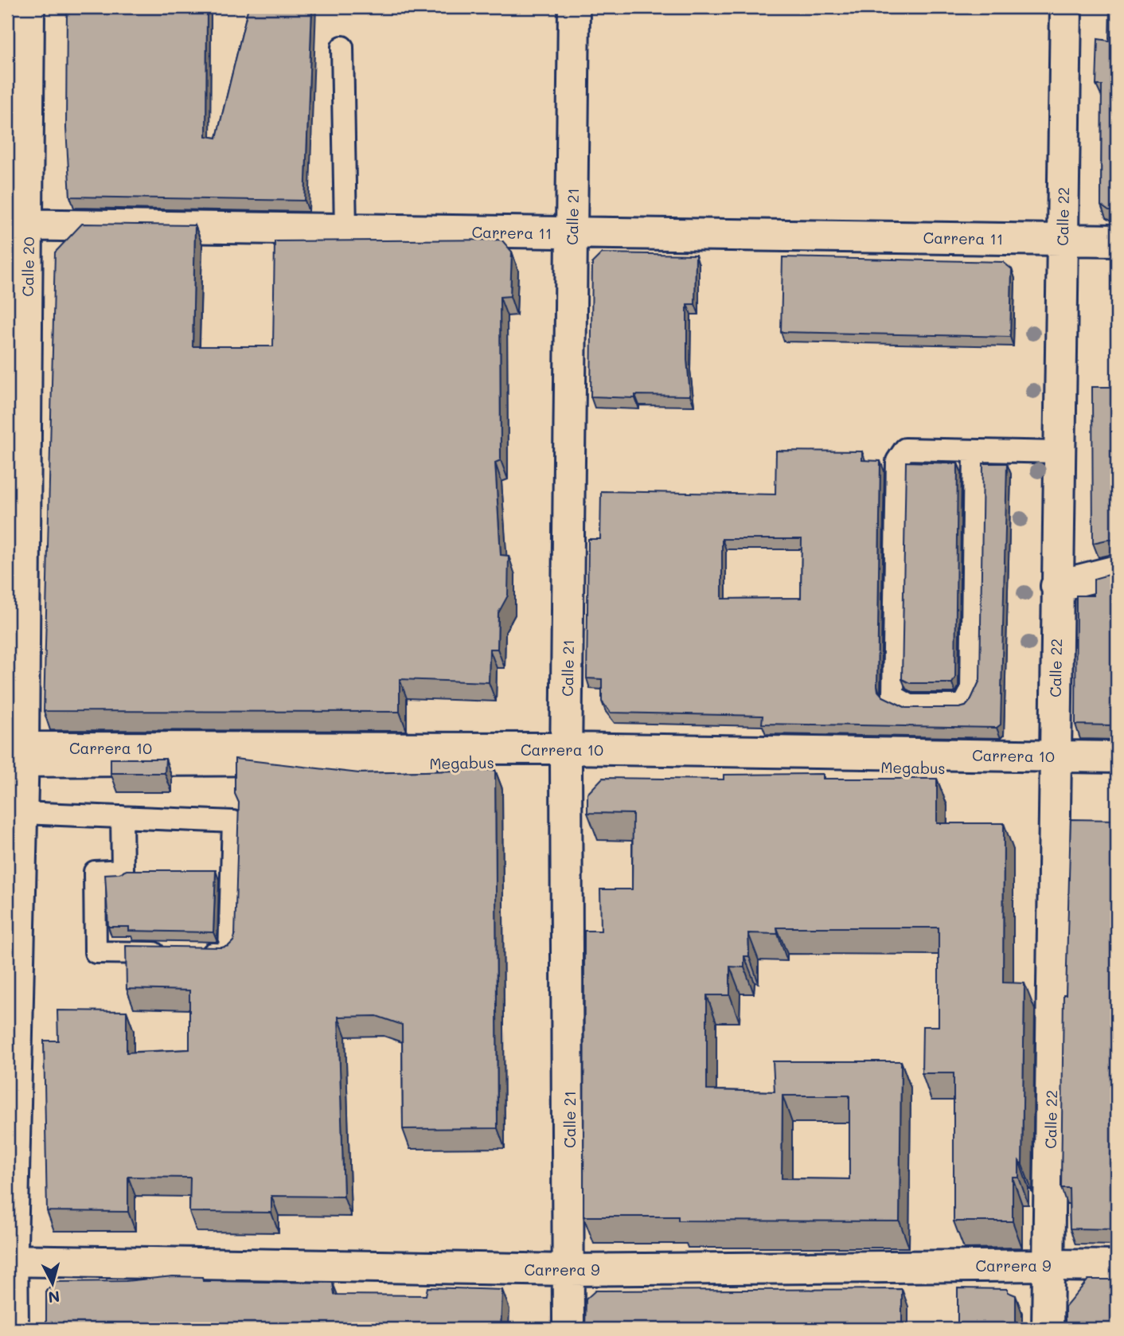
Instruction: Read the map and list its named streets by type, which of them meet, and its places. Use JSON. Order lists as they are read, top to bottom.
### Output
{
  "streets": {
    "street": [
      "Calle 21",
      "Calle 22",
      "Carrera 11",
      "Calle 20",
      "Carrera 10",
      "Carrera 9"
    ]
  },
  "crossings": [
    ["Calle 21", "Carrera 11"],
    ["Calle 21", "Carrera 10"],
    ["Calle 21", "Carrera 9"],
    ["Calle 22", "Carrera 11"],
    ["Calle 22", "Carrera 10"],
    ["Calle 22", "Carrera 9"],
    ["Carrera 11", "Calle 20"],
    ["Calle 20", "Carrera 10"],
    ["Calle 20", "Carrera 9"]
  ],
  "north": "bottom"
}
